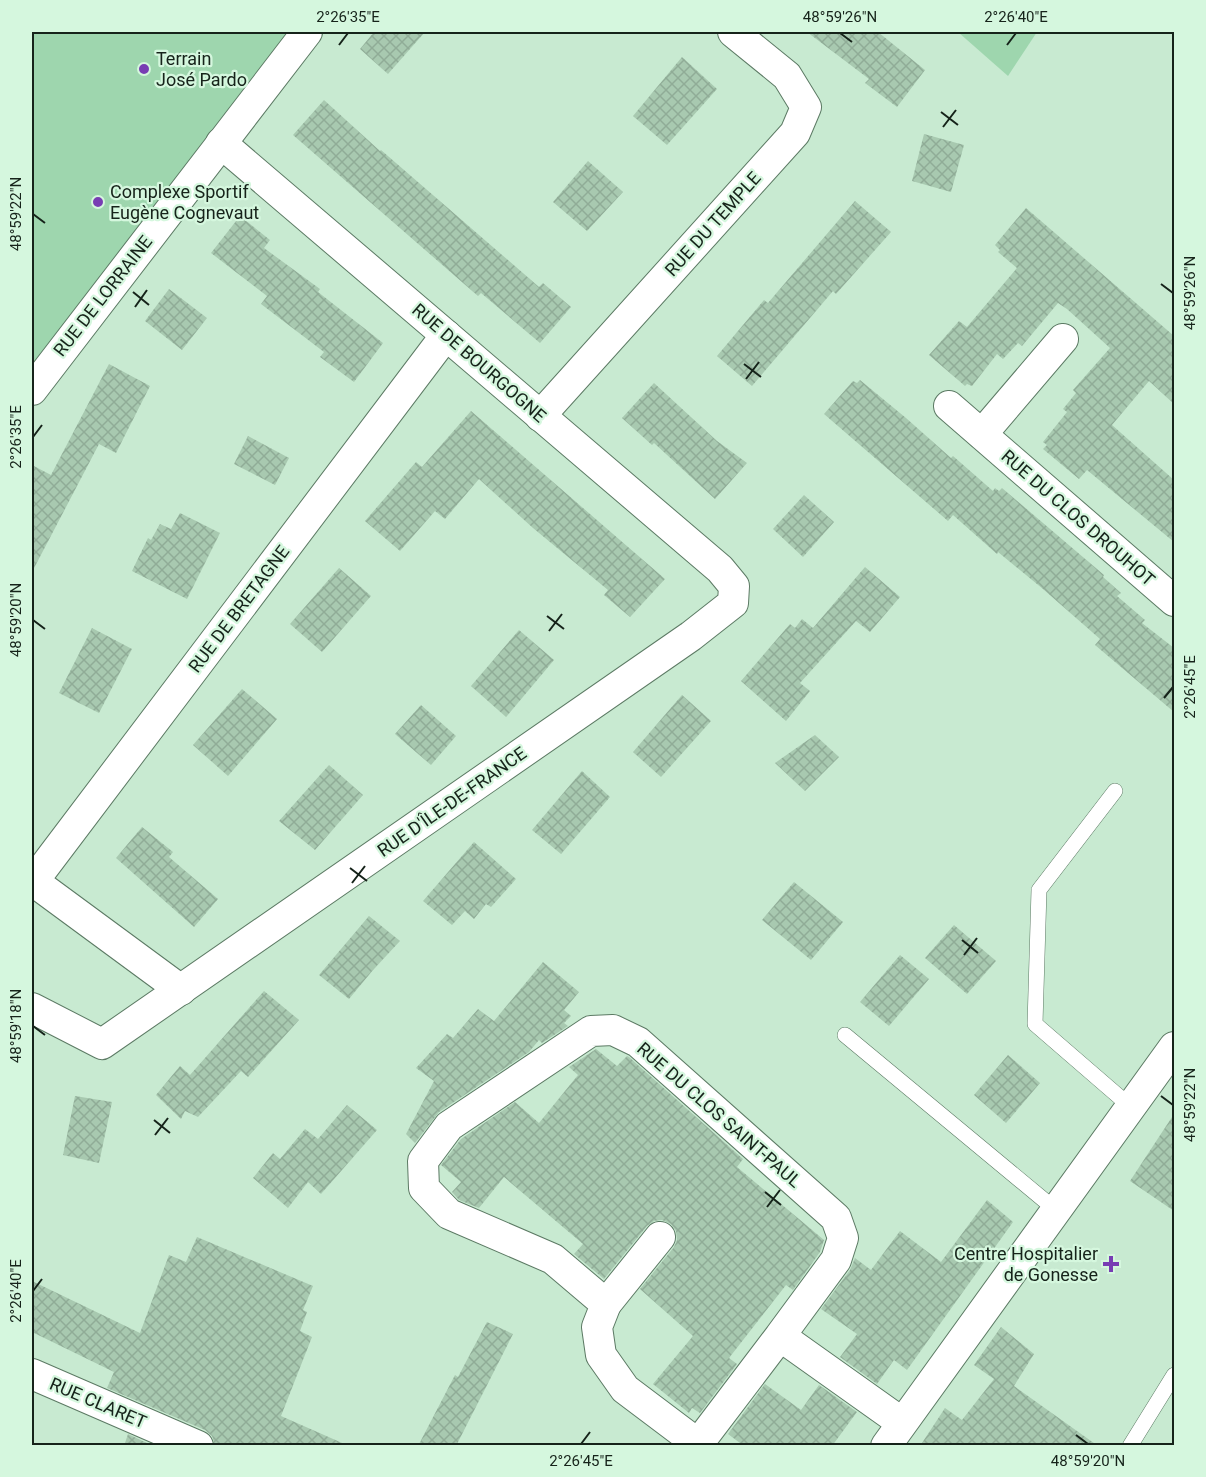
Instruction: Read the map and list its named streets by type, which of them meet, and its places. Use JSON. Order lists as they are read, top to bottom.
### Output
{
  "streets": {
    "street": [
      "RUE DU TEMPLE",
      "RUE DE LORRAINE",
      "RUE DE BOURGOGNE",
      "RUE DU CLOS DROUHOT",
      "RUE DE BRETAGNE",
      "RUE D'ÎLE-DE-FRANCE",
      "RUE DU CLOS SAINT-PAUL",
      "RUE CLARET"
    ]
  },
  "crossings": [
    ["RUE DU TEMPLE", "RUE DE BOURGOGNE"],
    ["RUE DE LORRAINE", "RUE DE BOURGOGNE"],
    ["RUE DE BOURGOGNE", "RUE DE BRETAGNE"],
    ["RUE DE BOURGOGNE", "RUE D'ÎLE-DE-FRANCE"]
  ],
  "places": {
    "other": ["Terrain José Pardo", "Complexe Sportif Eugène Cognevaut"],
    "health": ["Centre Hospitalier de Gonesse"]
  },
  "coordinates": [
    "2°26'35\"E",
    "48°59'26\"N",
    "2°26'40\"E",
    "48°59'22\"N",
    "48°59'20\"N",
    "2°26'45\"E",
    "48°59'18\"N"
  ]
}
